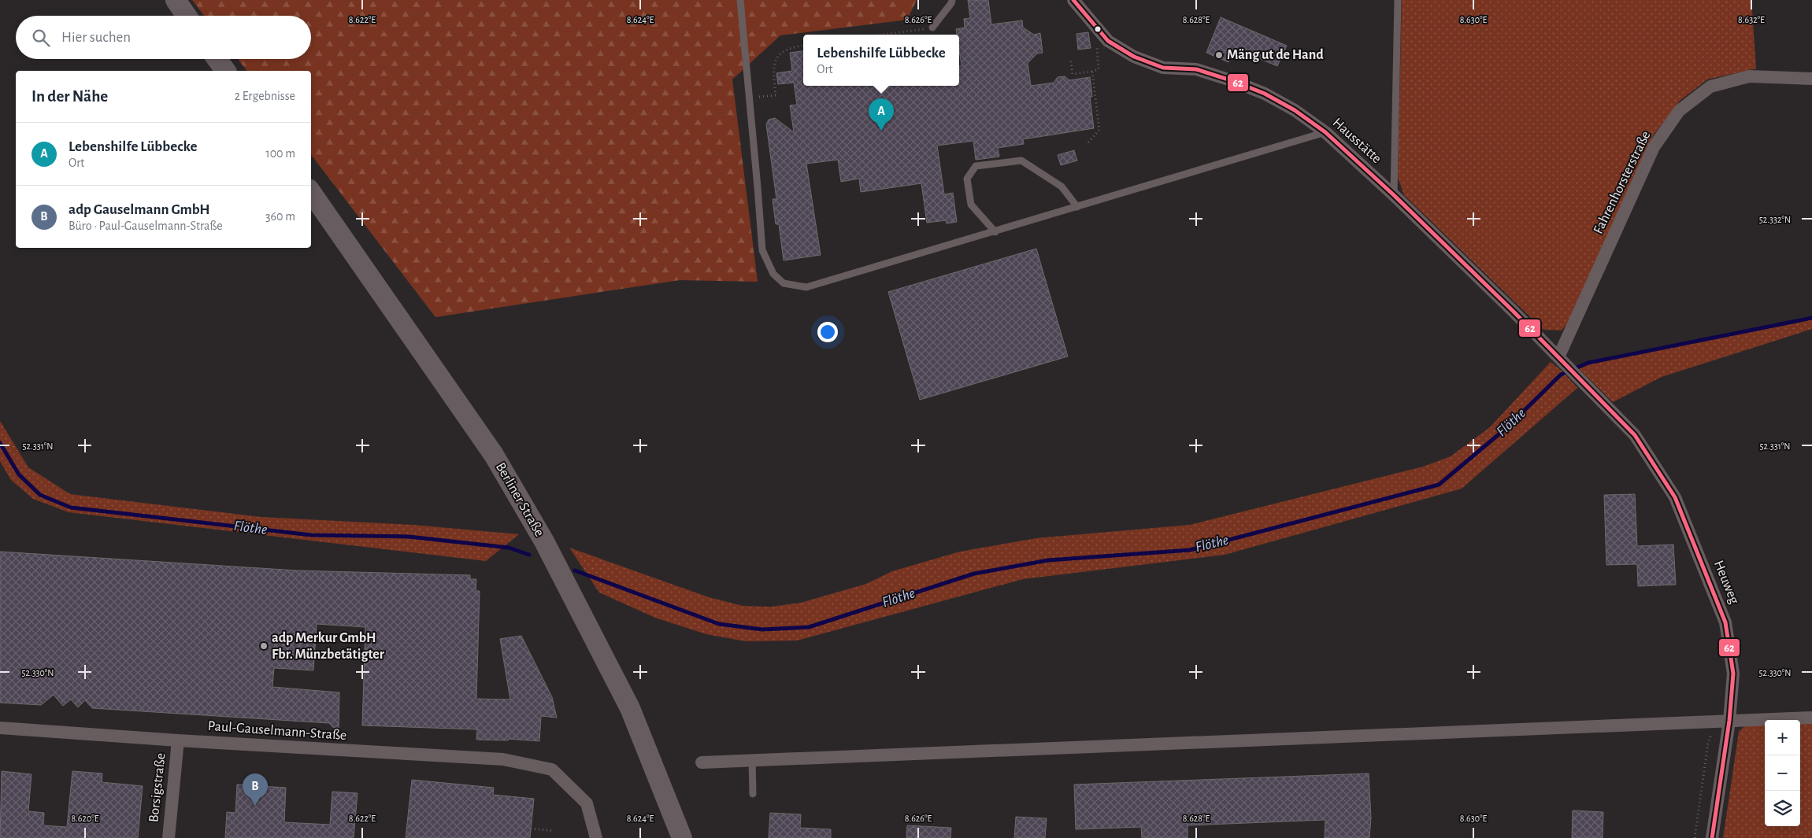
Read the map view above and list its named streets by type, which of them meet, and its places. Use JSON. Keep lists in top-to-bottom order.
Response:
{
  "streets": {
    "main road": ["Berliner Straße"],
    "street": [
      "Hausstätte",
      "Fahrenhorsterstraße",
      "Heuweg",
      "Paul-Gauselmann-Straße",
      "Borsigstraße"
    ]
  },
  "crossings": [
    ["Hausstätte", "Fahrenhorsterstraße"],
    ["Hausstätte", "Heuweg"],
    ["Paul-Gauselmann-Straße", "Borsigstraße"]
  ],
  "water": ["Flöthe"],
  "places": ["Mäng ut de Hand", "adp Merkur GmbH Fbr. Münzbetätigter"],
  "lines": ["transit line 62"],
  "page": {
    "search": "Hier suchen",
    "popup": ["Lebenshilfe Lübbecke", "Ort"],
    "heading": ["In der Nähe", "2 Ergebnisse"],
    "pins": ["A", "B"],
    "list": [
      {
        "mark": "A",
        "name": "Lebenshilfe Lübbecke",
        "note": "Ort",
        "value": "100 m"
      },
      {
        "mark": "B",
        "name": "adp Gauselmann GmbH",
        "note": "Büro · Paul-Gauselmann-Straße",
        "value": "360 m"
      }
    ],
    "map_buttons": ["+", "−"]
  },
  "coordinates": [
    "8.622°E",
    "8.624°E",
    "8.626°E",
    "8.628°E",
    "8.630°E",
    "8.632°E",
    "52.332°N",
    "52.331°N",
    "52.330°N",
    "8.620°E"
  ]
}
